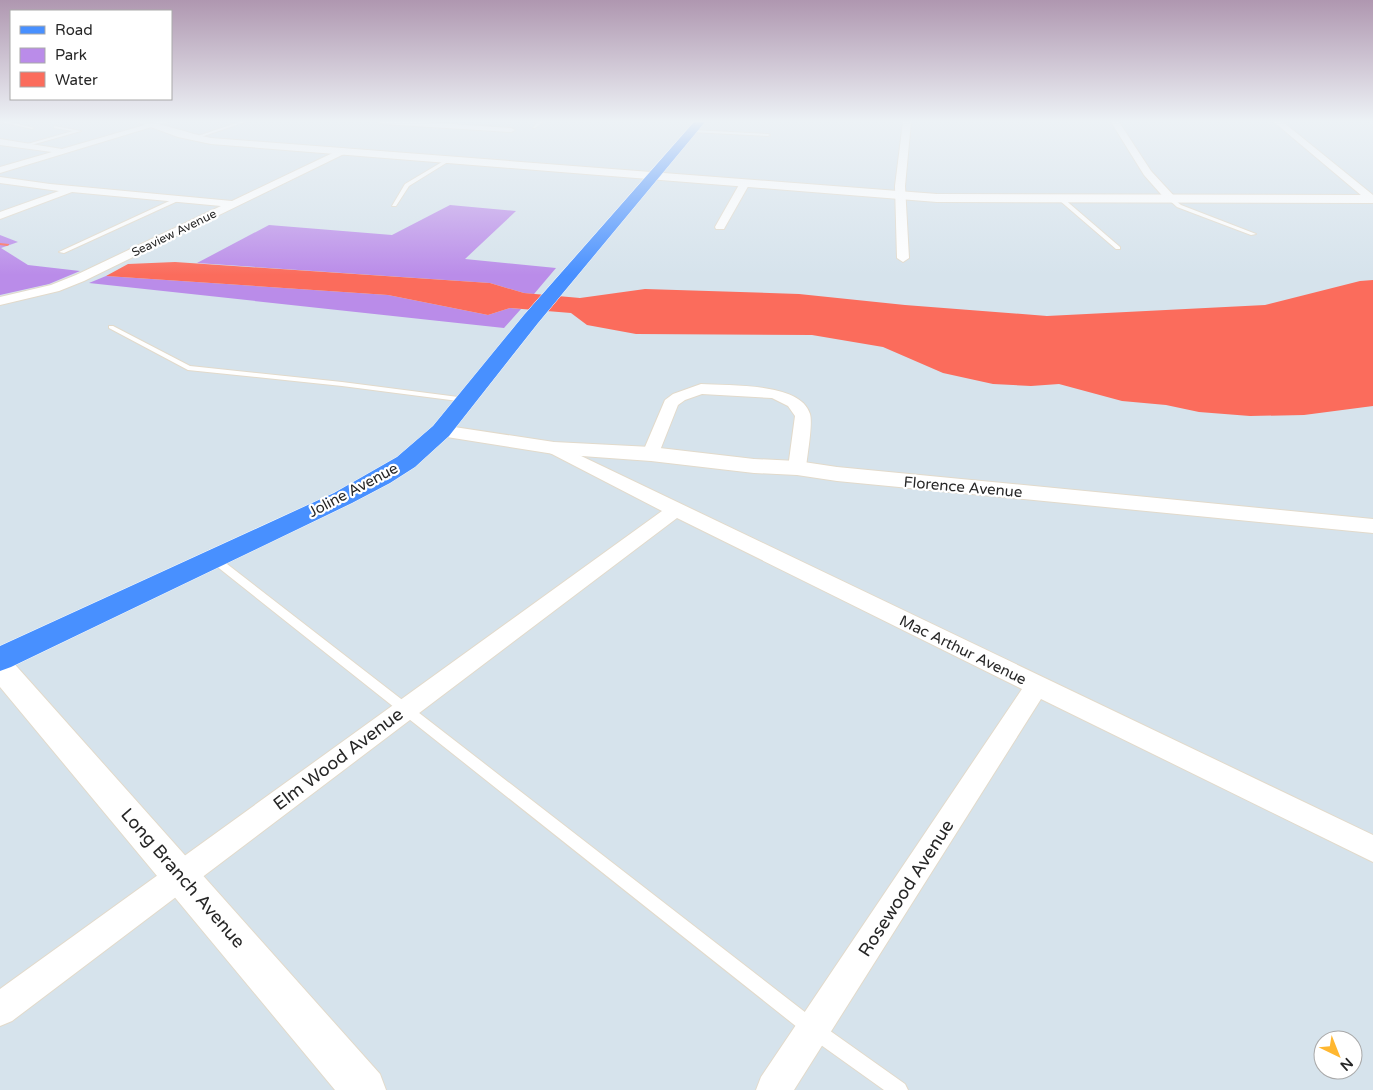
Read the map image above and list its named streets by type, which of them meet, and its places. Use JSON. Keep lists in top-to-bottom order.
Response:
{
  "streets": {
    "main road": ["Joline Avenue"],
    "street": [
      "Seaview Avenue",
      "Florence Avenue",
      "Mac Arthur Avenue",
      "Elm Wood Avenue",
      "Long Branch Avenue",
      "Rosewood Avenue"
    ]
  },
  "crossings": [
    ["Florence Avenue", "Joline Avenue"],
    ["Florence Avenue", "Mac Arthur Avenue"],
    ["Mac Arthur Avenue", "Elm Wood Avenue"],
    ["Mac Arthur Avenue", "Rosewood Avenue"],
    ["Elm Wood Avenue", "Long Branch Avenue"]
  ],
  "legend": ["Road", "Park", "Water"],
  "north": "bottom right"
}
